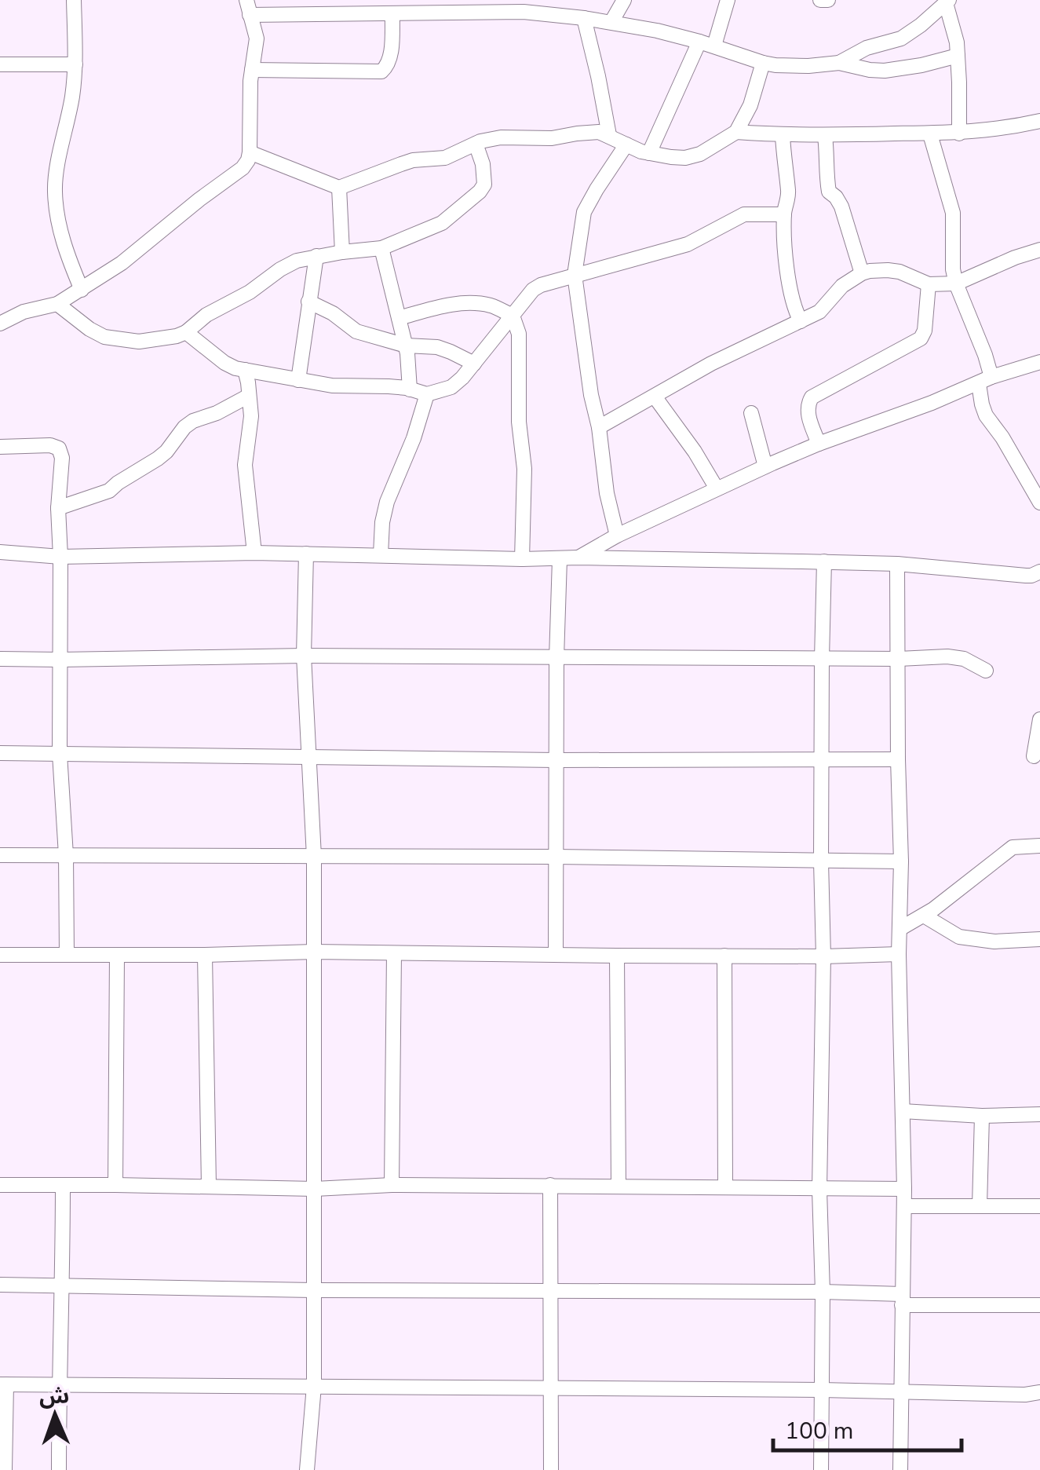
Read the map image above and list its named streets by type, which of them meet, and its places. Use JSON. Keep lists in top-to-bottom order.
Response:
{
  "scale_bar": "100 m",
  "north": "top"
}
